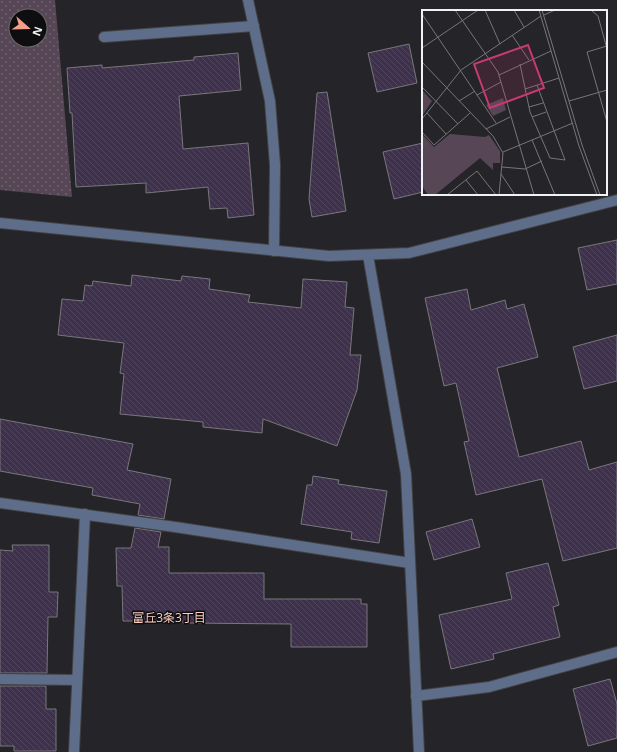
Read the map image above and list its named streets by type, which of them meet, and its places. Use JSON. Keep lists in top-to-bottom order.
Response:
{
  "districts": ["富丘3条3丁目"],
  "north": "right"
}
